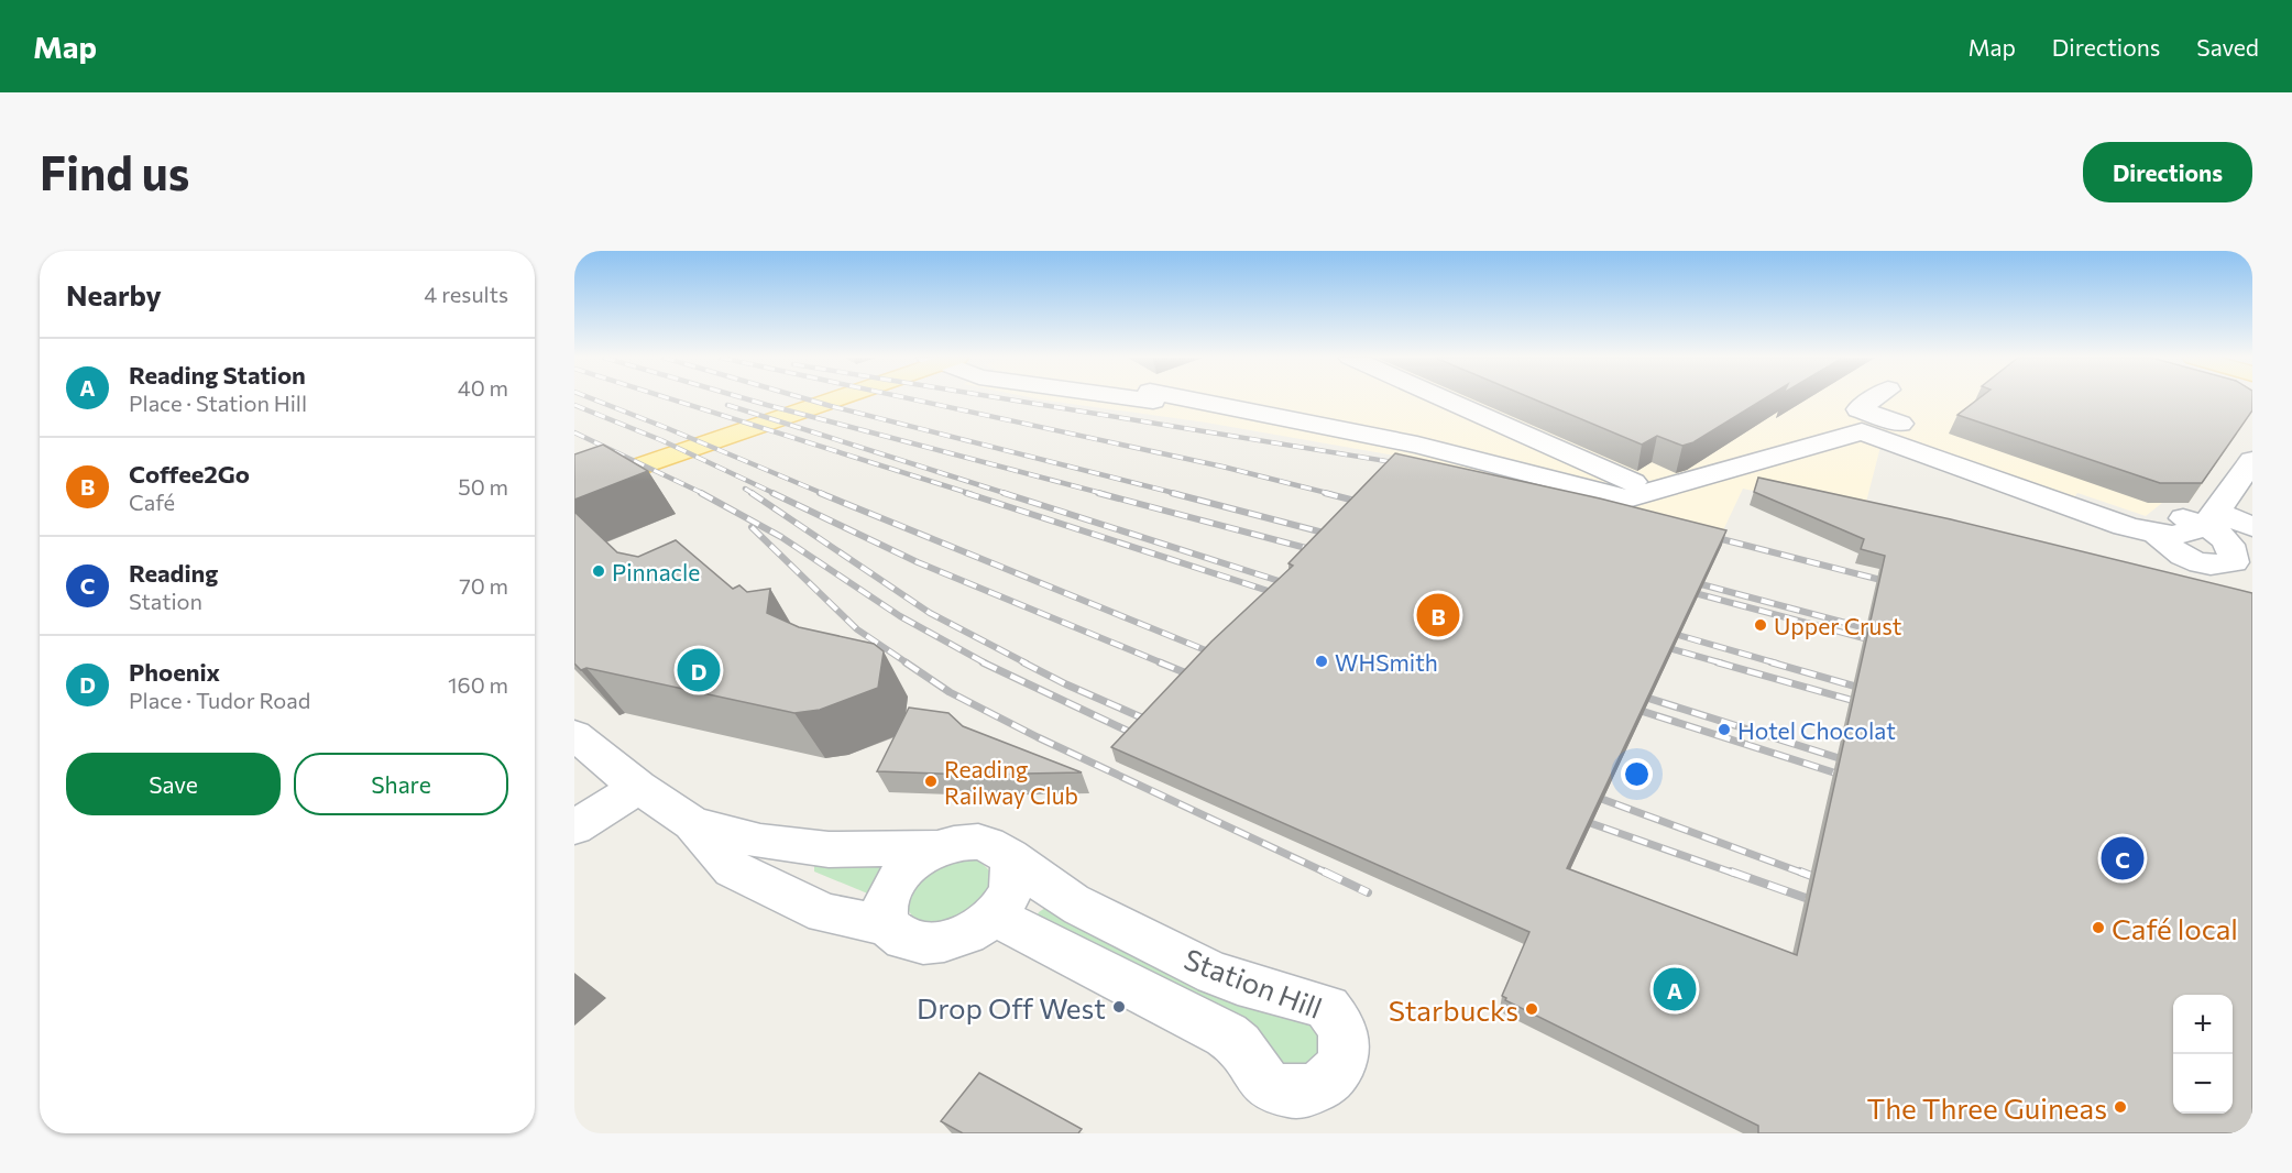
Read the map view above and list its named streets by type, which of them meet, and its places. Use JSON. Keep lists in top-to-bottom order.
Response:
{
  "streets": {
    "street": ["Station Hill"]
  },
  "places": [
    "Pinnacle",
    "Upper Crust",
    "WHSmith",
    "Hotel Chocolat",
    "Reading Railway Club",
    "Café local",
    "Drop Off West",
    "Starbucks",
    "The Three Guineas"
  ],
  "page": {
    "header": "Map",
    "nav": ["Map", "Directions", "Saved"],
    "buttons": [
      "Directions",
      ["Save", "Share"]
    ],
    "title": "Find us",
    "heading": ["Nearby", "4 results"],
    "list": [
      {
        "mark": "A",
        "name": "Reading Station",
        "note": "Place · Station Hill",
        "value": "40 m"
      },
      {
        "mark": "B",
        "name": "Coffee2Go",
        "note": "Café",
        "value": "50 m"
      },
      {
        "mark": "C",
        "name": "Reading",
        "note": "Station",
        "value": "70 m"
      },
      {
        "mark": "D",
        "name": "Phoenix",
        "note": "Place · Tudor Road",
        "value": "160 m"
      }
    ],
    "pins": [
      "B",
      "D",
      "C",
      "A"
    ],
    "map_buttons": ["+", "−"]
  }
}
